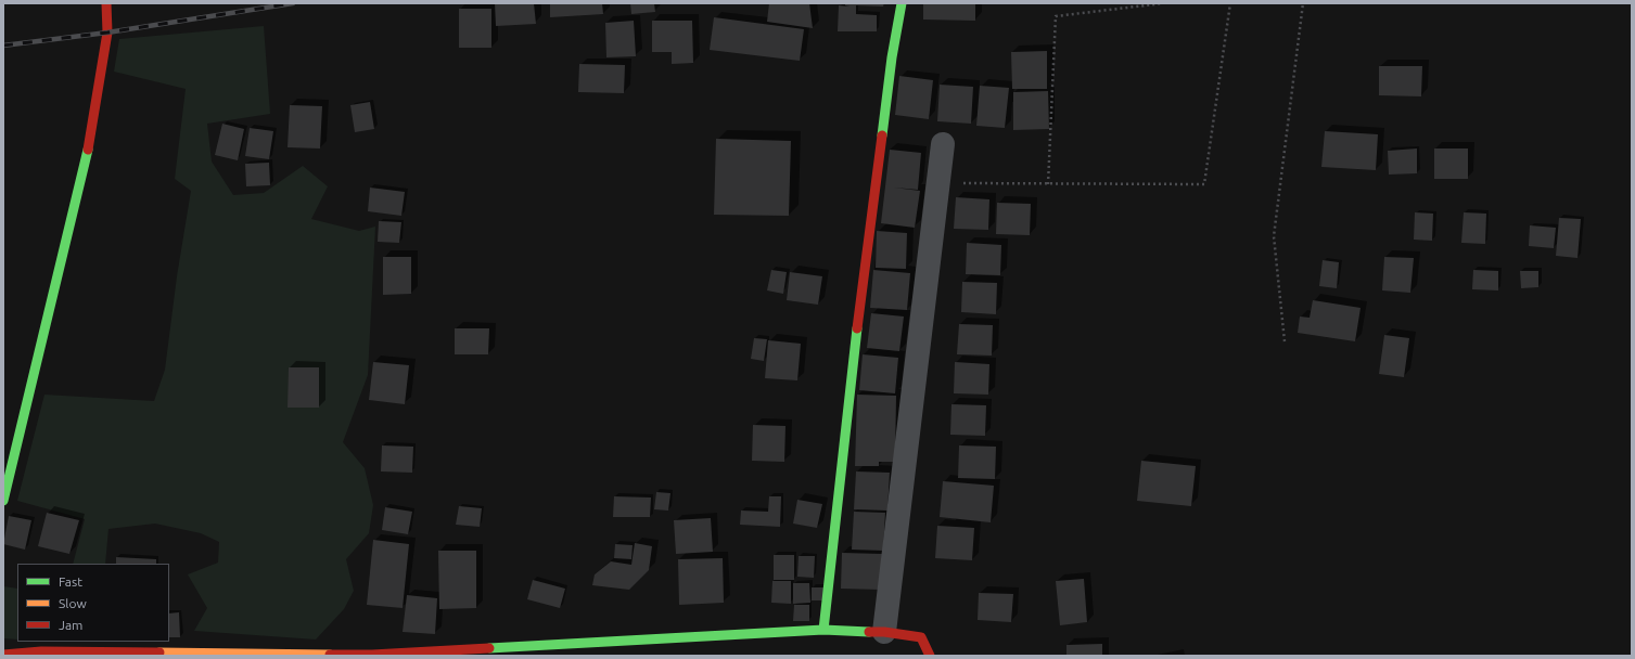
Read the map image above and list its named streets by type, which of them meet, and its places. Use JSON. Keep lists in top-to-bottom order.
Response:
{
  "legend": ["Fast", "Slow", "Jam"]
}
